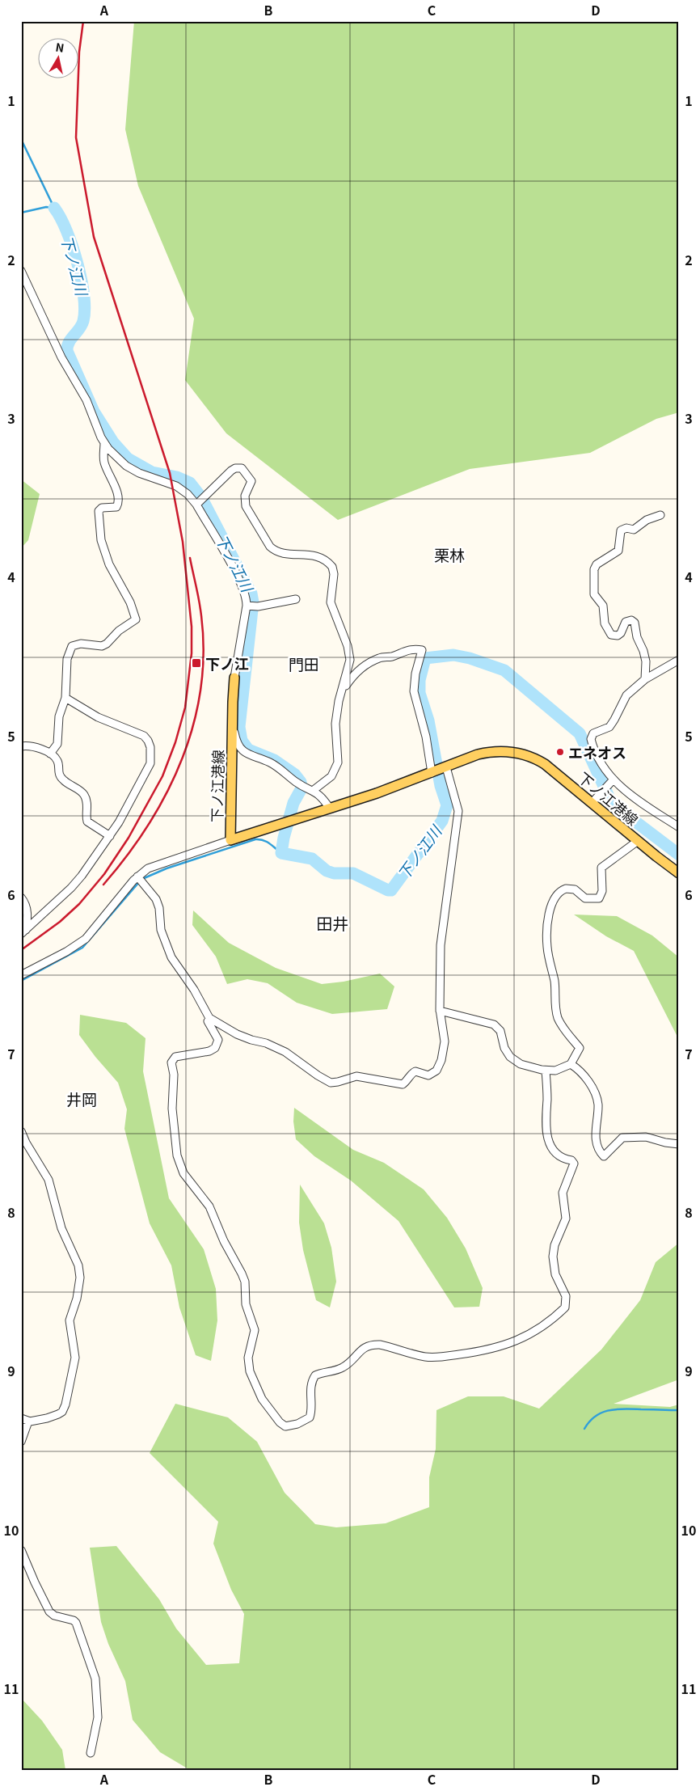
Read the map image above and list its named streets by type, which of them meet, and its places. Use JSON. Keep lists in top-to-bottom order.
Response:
{
  "streets": {
    "main road": ["下ノ江港線"]
  },
  "districts": [
    "栗林",
    "門田",
    "田井",
    "井岡"
  ],
  "water": ["下ノ江川"],
  "places": {
    "transit": ["下ノ江"],
    "other": ["エネオス"]
  },
  "north": "top",
  "grid": {
    "columns": [
      "A",
      "B",
      "C",
      "D"
    ],
    "rows": [
      "1",
      "2",
      "3",
      "4",
      "5",
      "6",
      "7",
      "8",
      "9",
      "10",
      "11"
    ]
  }
}
